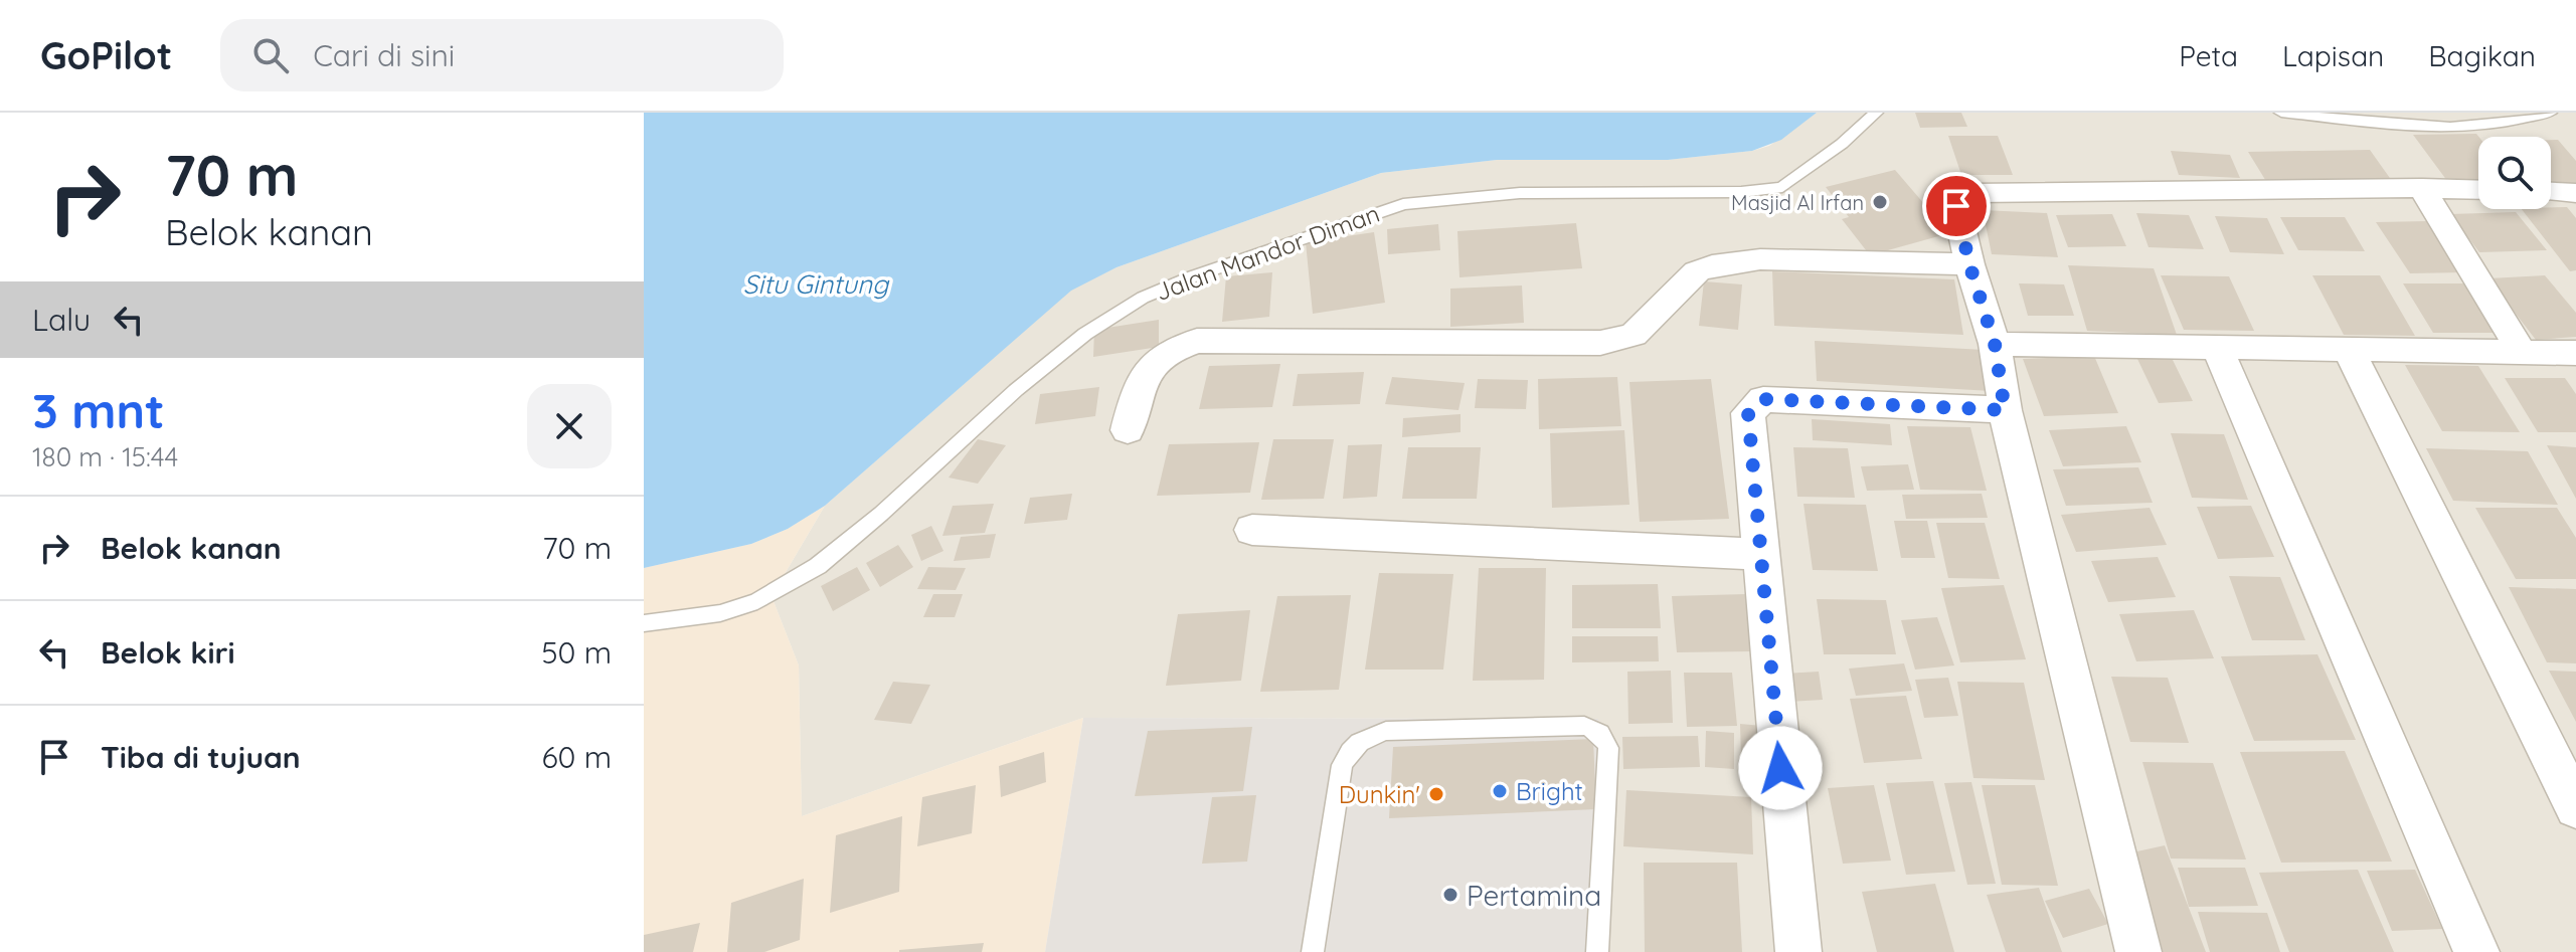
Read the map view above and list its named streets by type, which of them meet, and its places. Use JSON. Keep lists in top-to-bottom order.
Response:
{
  "streets": {
    "lane": ["Jalan Mandor Diman"]
  },
  "water": ["Situ Gintung"],
  "places": [
    "Masjid Al Irfan",
    "Bright",
    "Dunkin'",
    "Pertamina"
  ],
  "page": {
    "header": "GoPilot",
    "search": "Cari di sini",
    "nav": ["Peta", "Lapisan", "Bagikan"],
    "turn": ["70 m", "Belok kanan"],
    "then": "Lalu",
    "heading": ["3 mnt", "180 m · 15:44"],
    "list": [
      {
        "name": "Belok kanan",
        "value": "70 m"
      },
      {
        "name": "Belok kiri",
        "value": "50 m"
      },
      {
        "name": "Tiba di tujuan",
        "value": "60 m"
      }
    ]
  }
}
